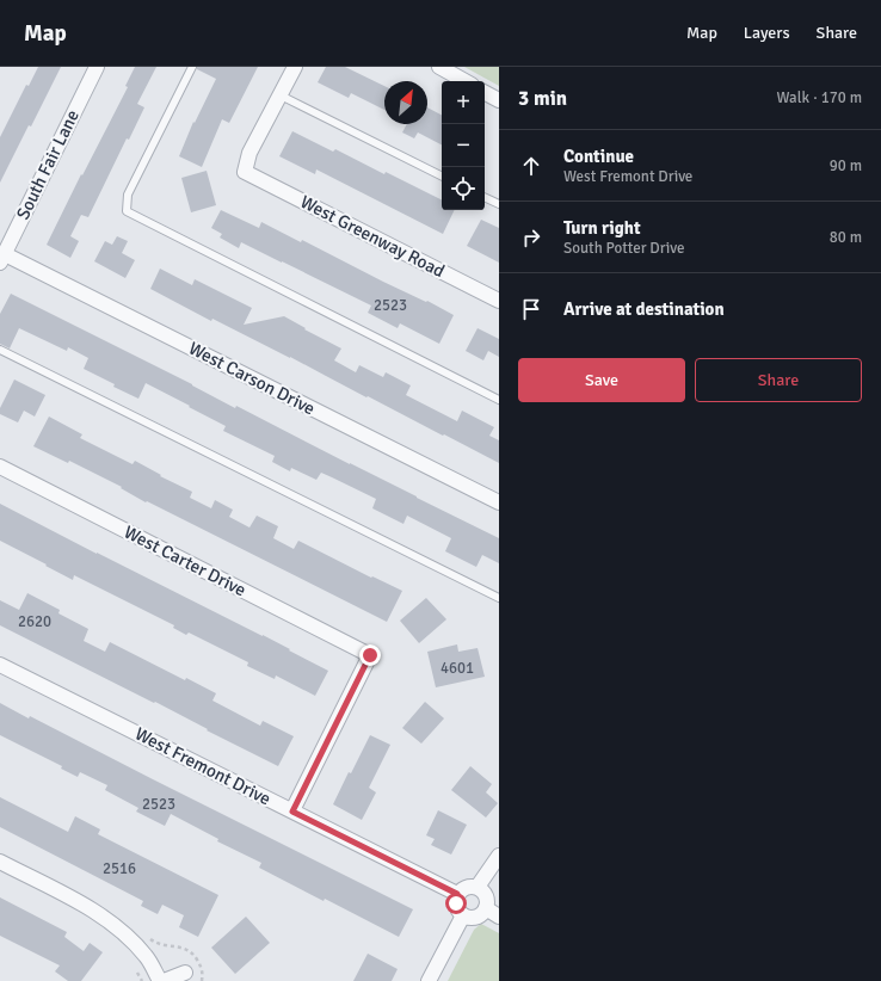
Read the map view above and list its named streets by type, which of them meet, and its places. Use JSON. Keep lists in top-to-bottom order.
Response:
{
  "streets": {
    "street": [
      "South Fair Lane",
      "West Greenway Road",
      "West Carson Drive",
      "West Carter Drive",
      "West Fremont Drive"
    ]
  },
  "crossings": [
    ["South Fair Lane", "West Carson Drive"],
    ["West Carter Drive", "West Fremont Drive"]
  ],
  "house_numbers": [
    "2523",
    "2620",
    "4601",
    "2523",
    "2516"
  ],
  "north": "top right",
  "page": {
    "header": "Map",
    "nav": ["Map", "Layers", "Share"],
    "heading": ["3 min", "Walk · 170 m"],
    "map_buttons": ["+", "−"],
    "list": [
      ["Continue", "West Fremont Drive", "90 m"],
      ["Turn right", "South Potter Drive", "80 m"],
      "Arrive at destination"
    ],
    "buttons": ["Save", "Share"]
  }
}
